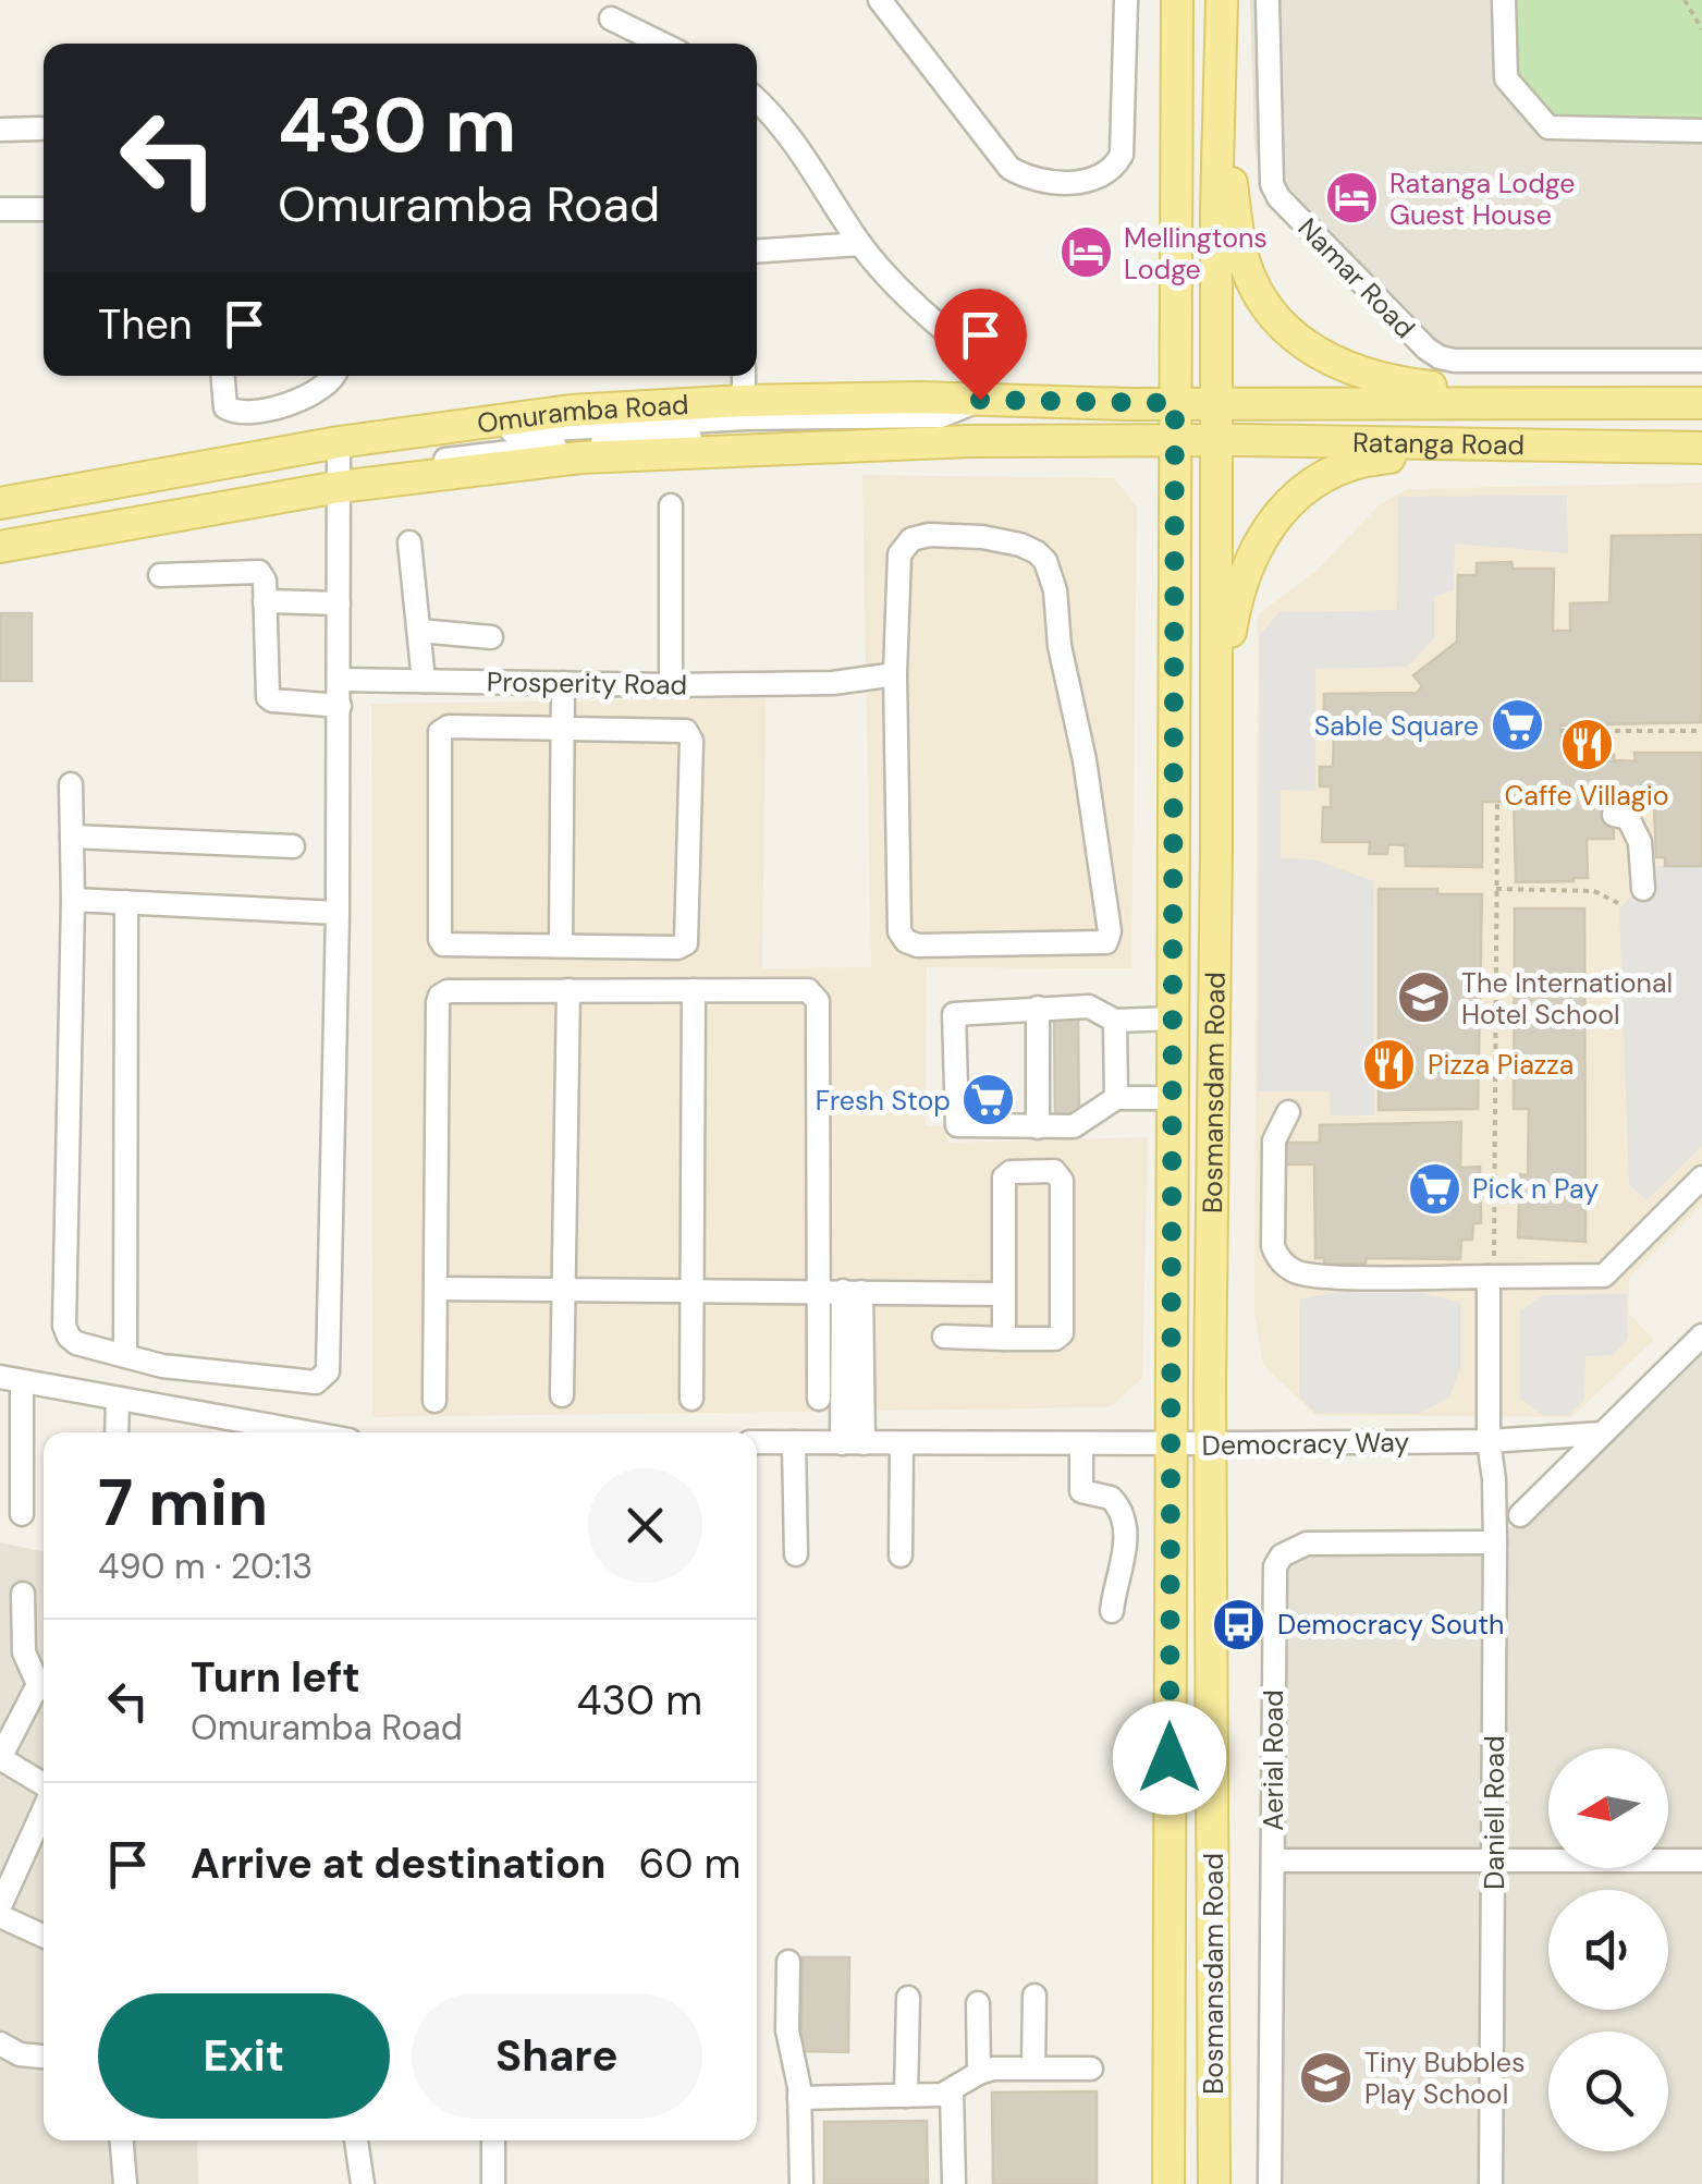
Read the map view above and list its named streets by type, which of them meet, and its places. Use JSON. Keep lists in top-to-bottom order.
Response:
{
  "streets": {
    "main road": ["Omuramba Road", "Ratanga Road", "Bosmansdam Road"],
    "street": [
      "Namar Road",
      "Prosperity Road",
      "Democracy Way",
      "Aerial Road",
      "Daniell Road"
    ]
  },
  "crossings": [
    ["Omuramba Road", "Ratanga Road"],
    ["Omuramba Road", "Bosmansdam Road"],
    ["Ratanga Road", "Bosmansdam Road"],
    ["Bosmansdam Road", "Democracy Way"],
    ["Democracy Way", "Daniell Road"],
    ["Aerial Road", "Daniell Road"]
  ],
  "places": {
    "hotel": ["Ratanga Lodge Guest House", "Mellingtons Lodge"],
    "supermarket": ["Sable Square", "Fresh Stop", "Pick n Pay"],
    "restaurant": ["Caffe Villagio", "Pizza Piazza"],
    "school or university": ["The International Hotel School", "Tiny Bubbles Play School"],
    "bus stop": ["Democracy South"]
  },
  "north": "left",
  "page": {
    "turn": ["430 m", "Omuramba Road"],
    "then": "Then",
    "heading": ["7 min", "490 m · 20:13"],
    "list": [
      {
        "name": "Turn left",
        "note": "Omuramba Road",
        "value": "430 m"
      },
      {
        "name": "Arrive at destination",
        "value": "60 m"
      }
    ],
    "buttons": ["Exit", "Share"]
  }
}
